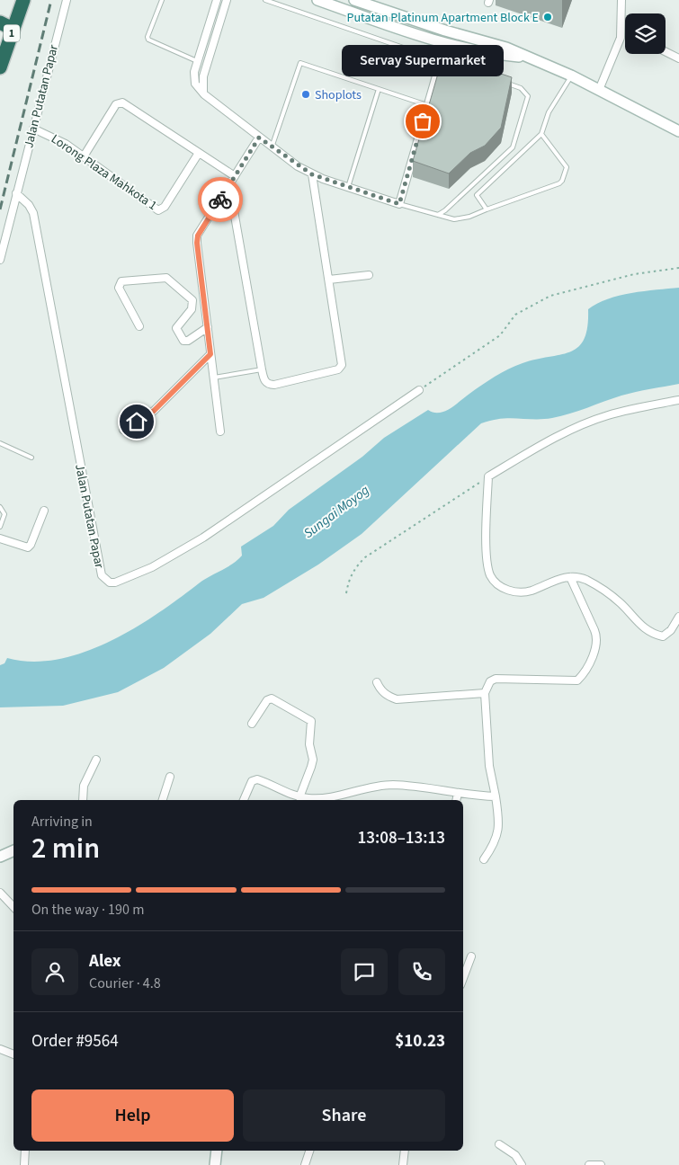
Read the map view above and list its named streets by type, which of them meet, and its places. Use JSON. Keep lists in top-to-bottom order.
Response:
{
  "streets": {
    "highway": ["1"],
    "street": ["Jalan Putatan Papar", "Lorong Plaza Mahkota 1"]
  },
  "crossings": [
    ["Jalan Putatan Papar", "Lorong Plaza Mahkota 1"]
  ],
  "water": ["Sungai Moyog"],
  "places": ["Putatan Platinum Apartment Block E", "Shoplots", "Servay Supermarket"],
  "page": {
    "bubble": "Servay Supermarket",
    "heading": ["2 min", "Arriving in", "13:08–13:13"],
    "panel": [
      "Alex",
      "Courier · 4.8",
      "Order #9564",
      "$10.23"
    ],
    "bar": "On the way · 190 m",
    "buttons": ["Help", "Share"]
  }
}
